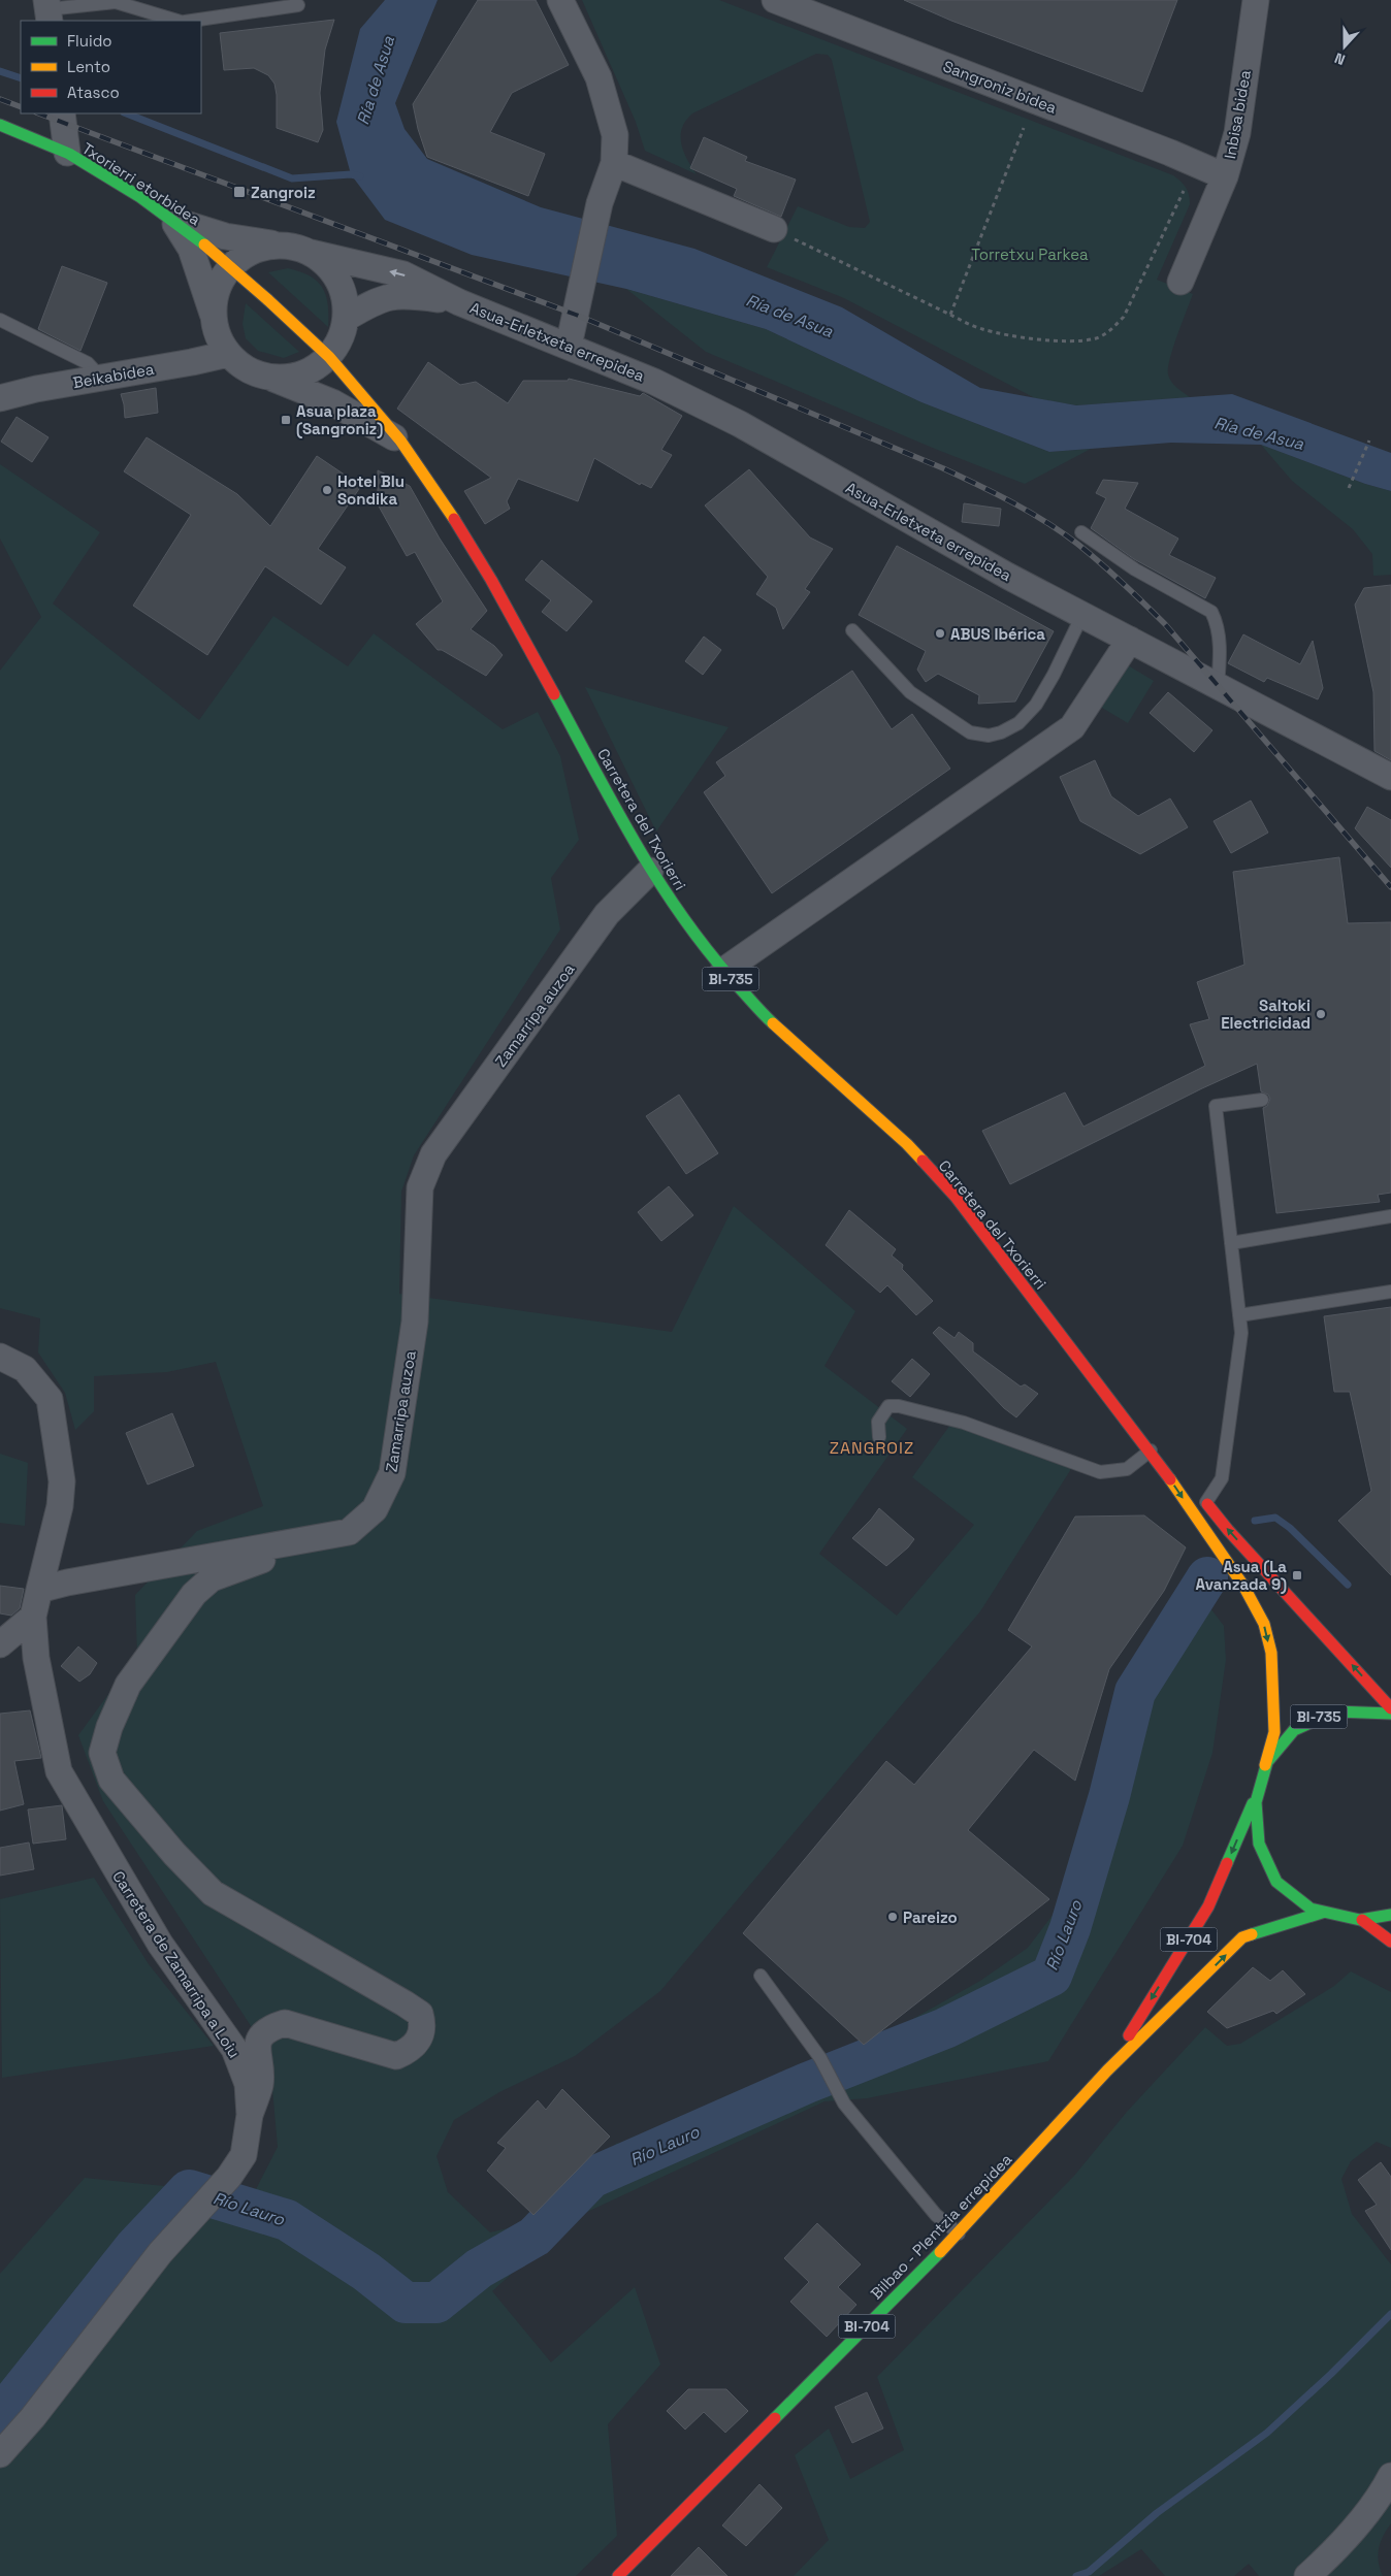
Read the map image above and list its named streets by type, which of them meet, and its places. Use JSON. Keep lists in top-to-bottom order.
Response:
{
  "streets": {
    "main road": [
      "Txorierri etorbidea",
      "Carretera del Txorierri",
      "BI-735",
      "BI-704",
      "Bilbao - Plentzia errepidea"
    ],
    "street": [
      "Sangroniz bidea",
      "Inbisa bidea",
      "Asua-Erletxeta errepidea",
      "Beikabidea",
      "Zamarripa auzoa",
      "Carretera de Zamarripa a Loiu"
    ]
  },
  "crossings": [
    ["Sangroniz bidea", "Inbisa bidea"],
    ["Txorierri etorbidea", "Carretera del Txorierri"],
    ["Carretera del Txorierri", "BI-735"],
    ["Carretera del Txorierri", "Zamarripa auzoa"],
    ["BI-735", "BI-704"],
    ["Zamarripa auzoa", "Carretera de Zamarripa a Loiu"],
    ["BI-704", "Bilbao - Plentzia errepidea"]
  ],
  "districts": ["ZANGROIZ"],
  "water": ["Ría de Asua", "Río Lauro"],
  "parks": ["Torretxu Parkea"],
  "places": {
    "transit": ["Zangroiz", "Asua plaza (Sangroniz)", "Asua (La Avanzada 9)"],
    "other": [
      "Hotel Blu Sondika",
      "ABUS Ibérica",
      "Saltoki Electricidad",
      "Pareizo"
    ]
  },
  "legend": ["Fluido", "Lento", "Atasco"],
  "north": "bottom"
}
